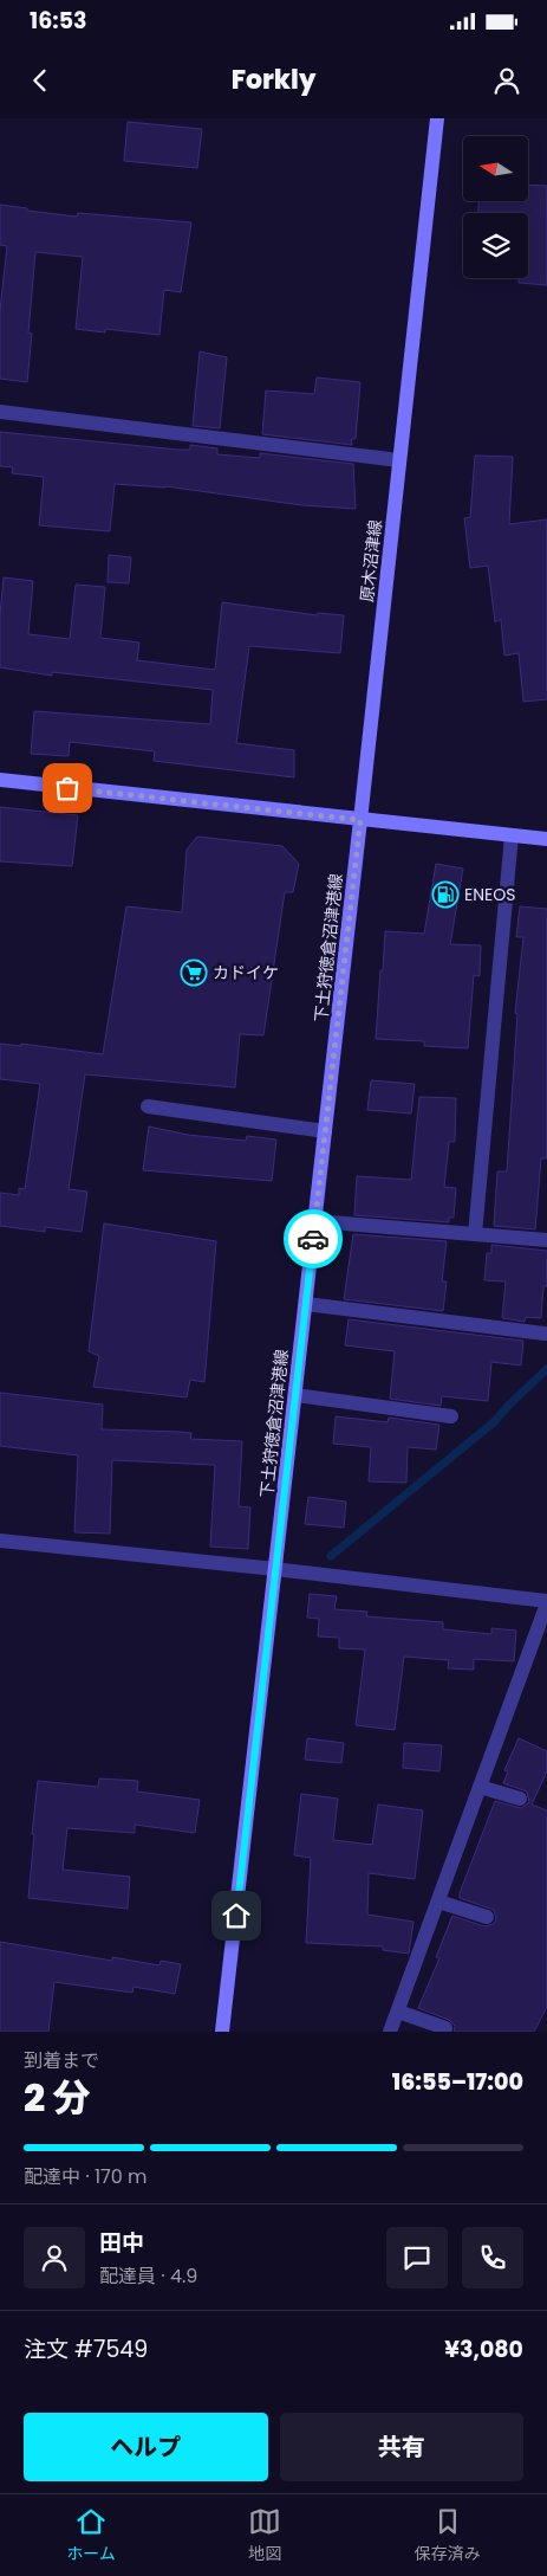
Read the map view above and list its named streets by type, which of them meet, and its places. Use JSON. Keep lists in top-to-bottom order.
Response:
{
  "streets": {
    "main road": ["原木沼津線", "下土狩徳倉沼津港線"]
  },
  "crossings": [
    ["原木沼津線", "下土狩徳倉沼津港線"]
  ],
  "places": {
    "fuel station": ["ENEOS"],
    "supermarket": ["カドイケ"]
  },
  "north": "left",
  "page": {
    "status": "16:53",
    "header": "Forkly",
    "heading": ["2 分", "到着まで", "16:55–17:00"],
    "panel": [
      "田中",
      "配達員 · 4.9",
      "注文 #7549",
      "¥3,080"
    ],
    "bar": "配達中 · 170 m",
    "buttons": ["ヘルプ", "共有"],
    "tabs": ["ホーム", "地図", "保存済み"]
  }
}
